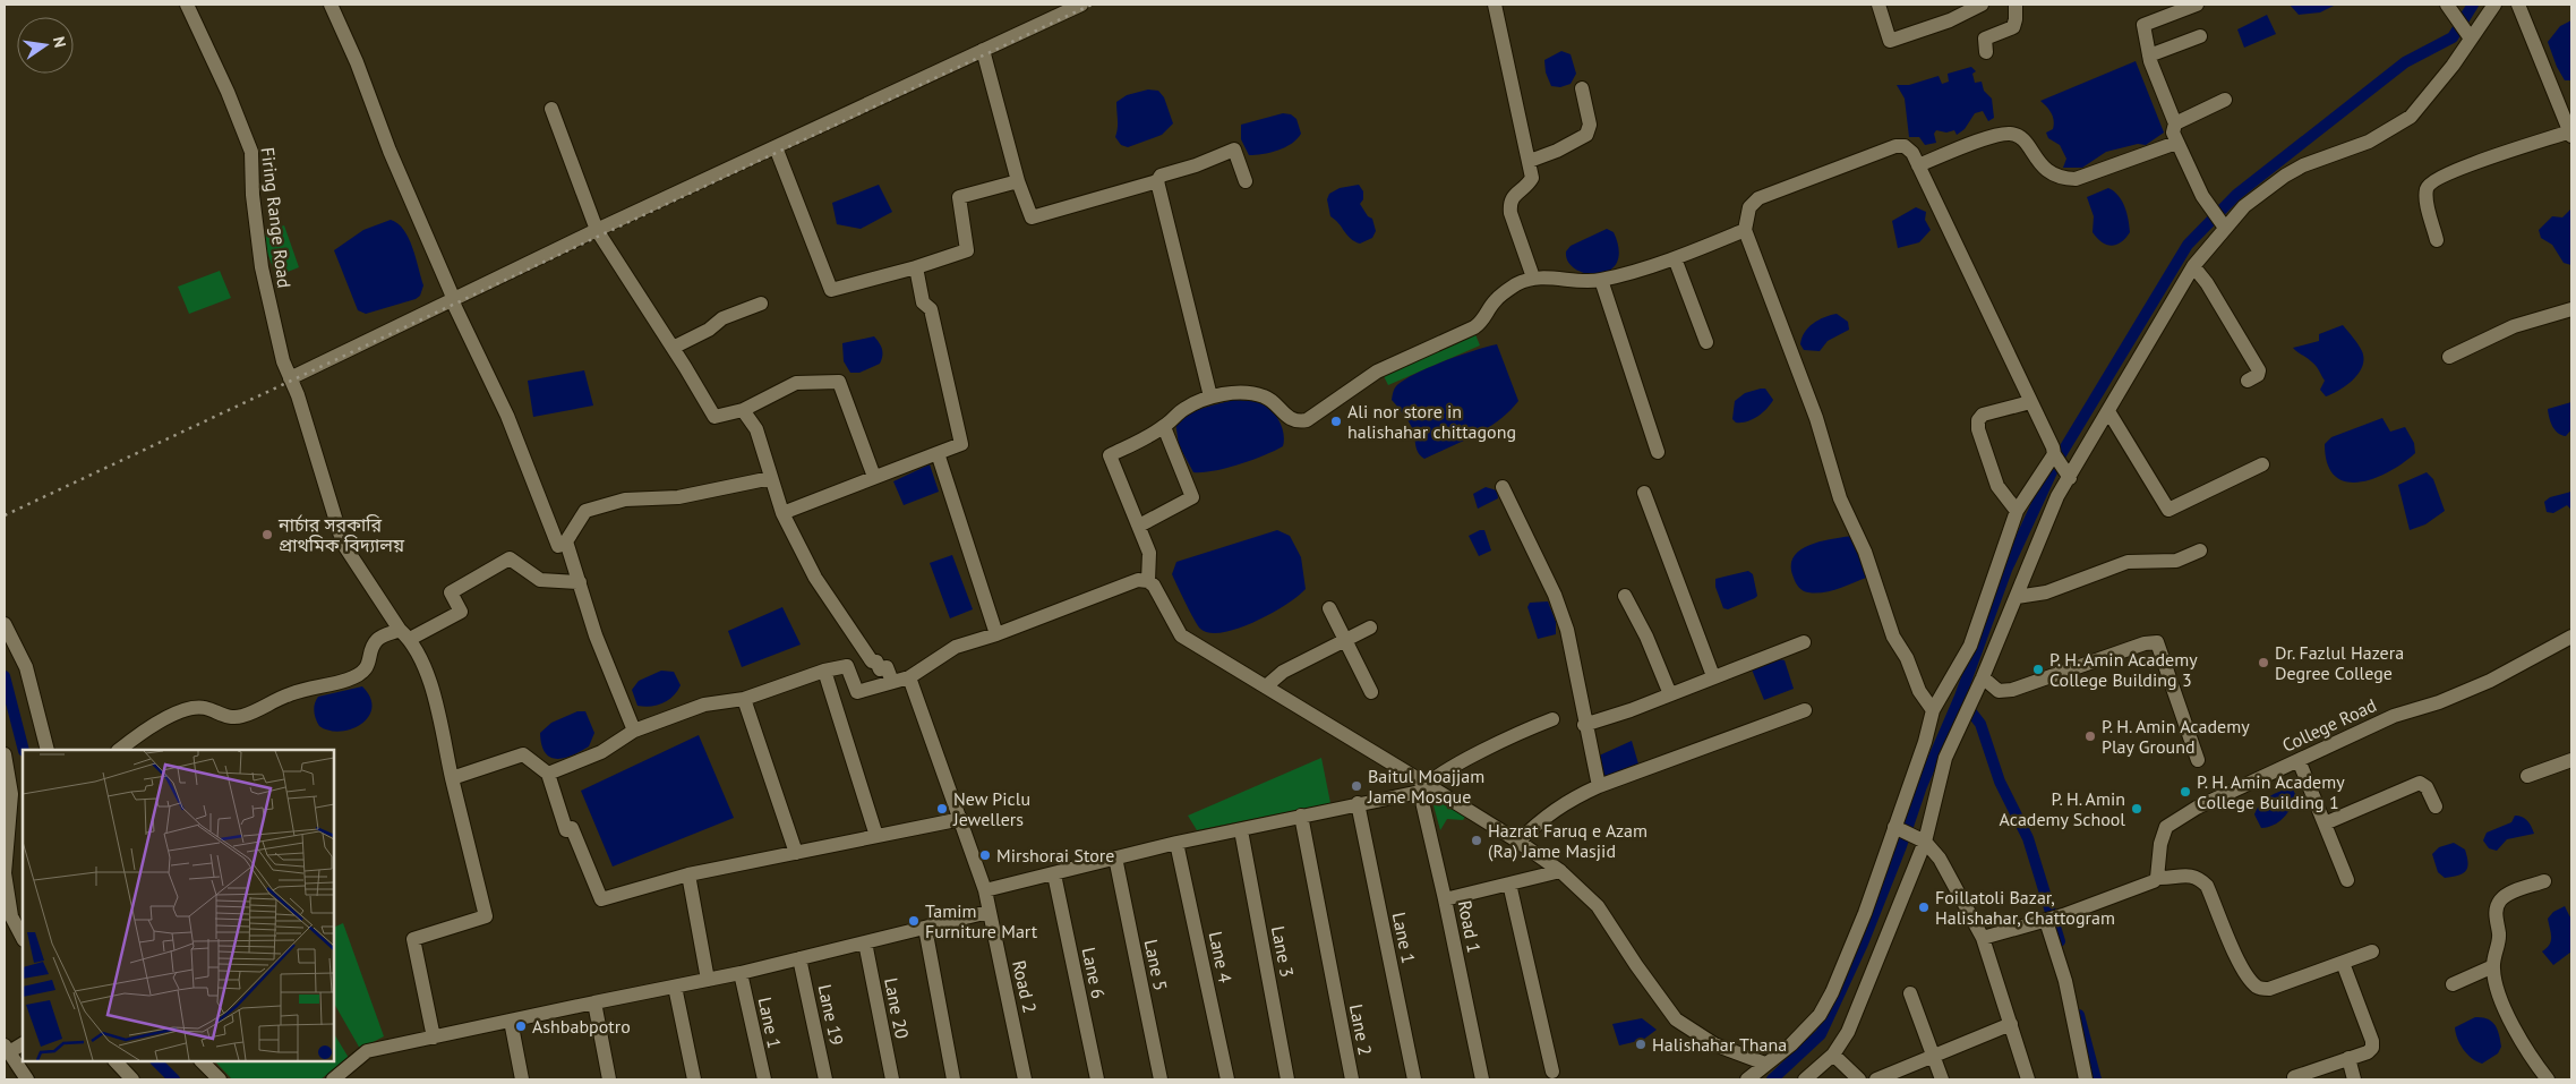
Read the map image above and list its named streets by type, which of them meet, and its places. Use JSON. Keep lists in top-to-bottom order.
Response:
{
  "streets": {
    "street": [
      "Firing Range Road",
      "College Road",
      "Road 1",
      "Lane 1",
      "Lane 3",
      "Lane 4",
      "Lane 5",
      "Lane 6",
      "Road 2",
      "Lane 20",
      "Lane 19",
      "Lane 2"
    ]
  },
  "places": [
    "Ali nor store in halishahar chittagong",
    "নার্চার সরকারি প্রাথমিক বিদ্যালয়",
    "Dr. Fazlul Hazera Degree College",
    "P. H. Amin Academy College Building 3",
    "P. H. Amin Academy Play Ground",
    "Baitul Moajjam Jame Mosque",
    "P. H. Amin Academy College Building 1",
    "New Piclu Jewellers",
    "P. H. Amin Academy School",
    "Hazrat Faruq e Azam (Ra) Jame Masjid",
    "Mirshorai Store",
    "Foillatoli Bazar, Halishahar, Chattogram",
    "Tamim Furniture Mart",
    "Ashbabpotro",
    "Halishahar Thana"
  ],
  "north": "right"
}
